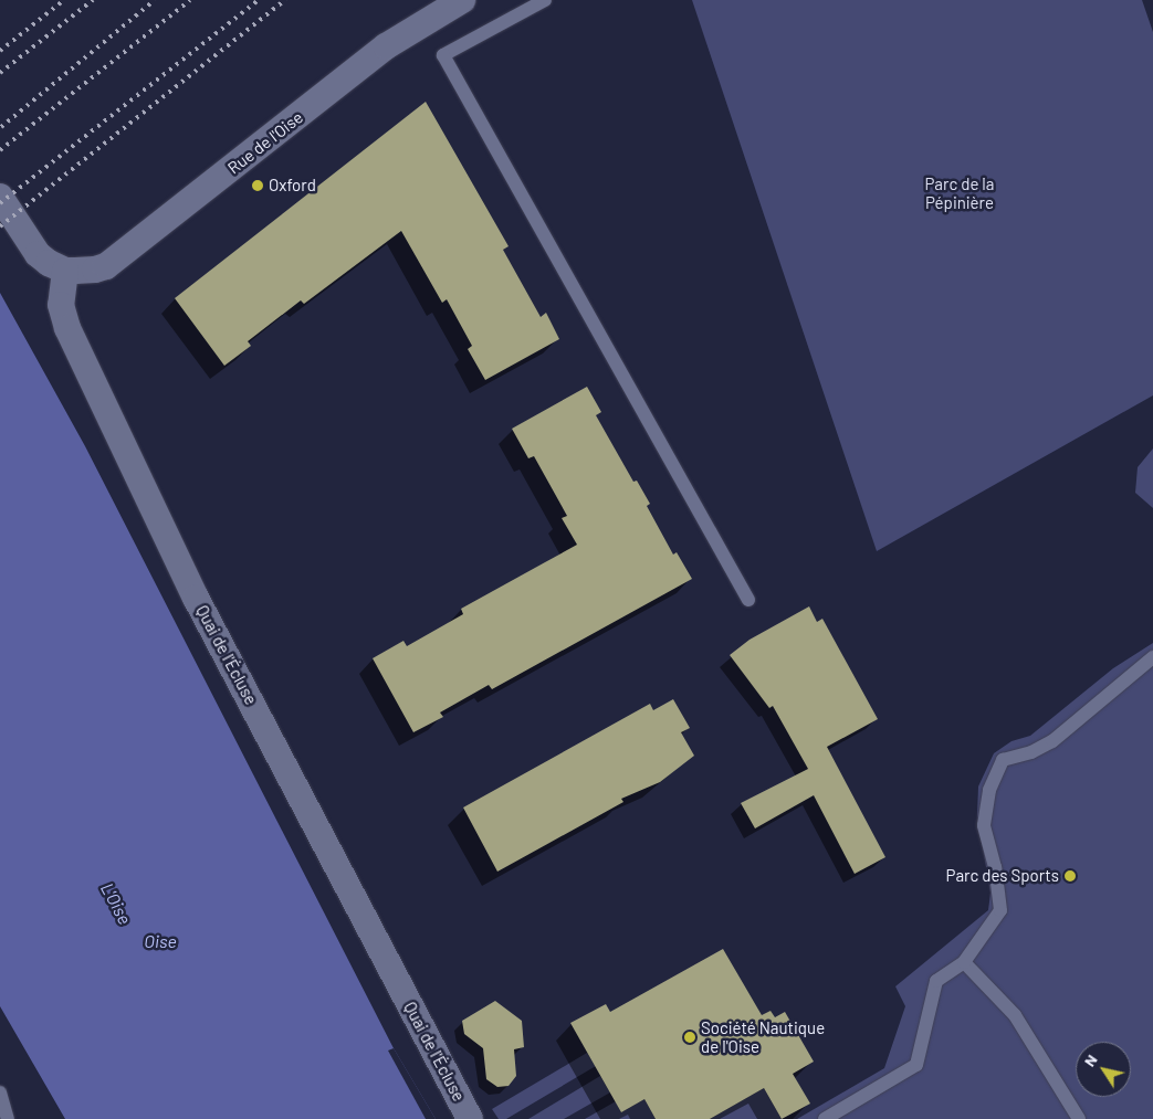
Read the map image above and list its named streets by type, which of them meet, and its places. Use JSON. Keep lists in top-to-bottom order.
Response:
{
  "streets": {
    "street": ["Rue de l'Oise", "Quai de l'Écluse"]
  },
  "crossings": [
    ["Rue de l'Oise", "Quai de l'Écluse"]
  ],
  "water": ["L'Oise", "Oise"],
  "parks": ["Parc de la Pépinière"],
  "places": ["Oxford", "Parc des Sports", "Société Nautique de l'Oise"],
  "north": "top left"
}
